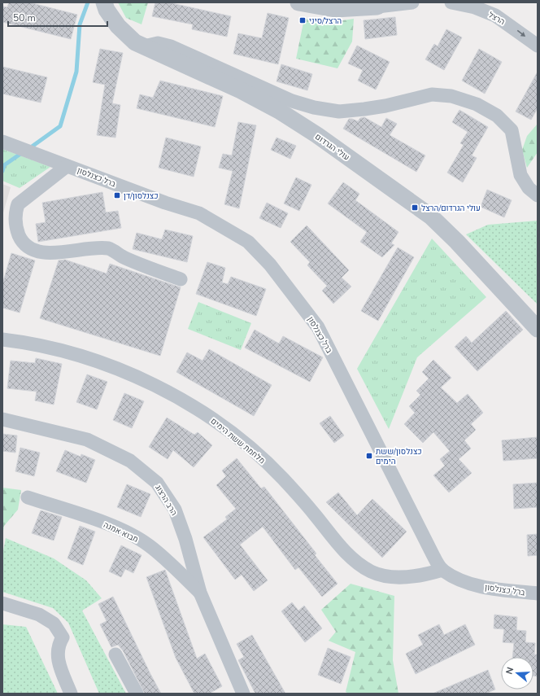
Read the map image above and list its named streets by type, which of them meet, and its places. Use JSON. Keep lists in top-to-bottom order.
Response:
{
  "streets": {
    "street": [
      "הרצל",
      "עולי הגרדום",
      "ברל כצנלסון",
      "מלחמת ששת הימים",
      "הרב הרצוג",
      "מבוא אמנה"
    ]
  },
  "crossings": [
    ["ברל כצנלסון", "מלחמת ששת הימים"],
    ["הרב הרצוג", "מבוא אמנה"]
  ],
  "one_way": ["הרצל"],
  "places": {
    "transit": [
      "הרצל/סיני",
      "כצנלסון/דן",
      "עולי הגרדום/הרצל",
      "כצנלסון/ששת הימים"
    ]
  },
  "scale_bar": "50 m",
  "north": "left"
}
